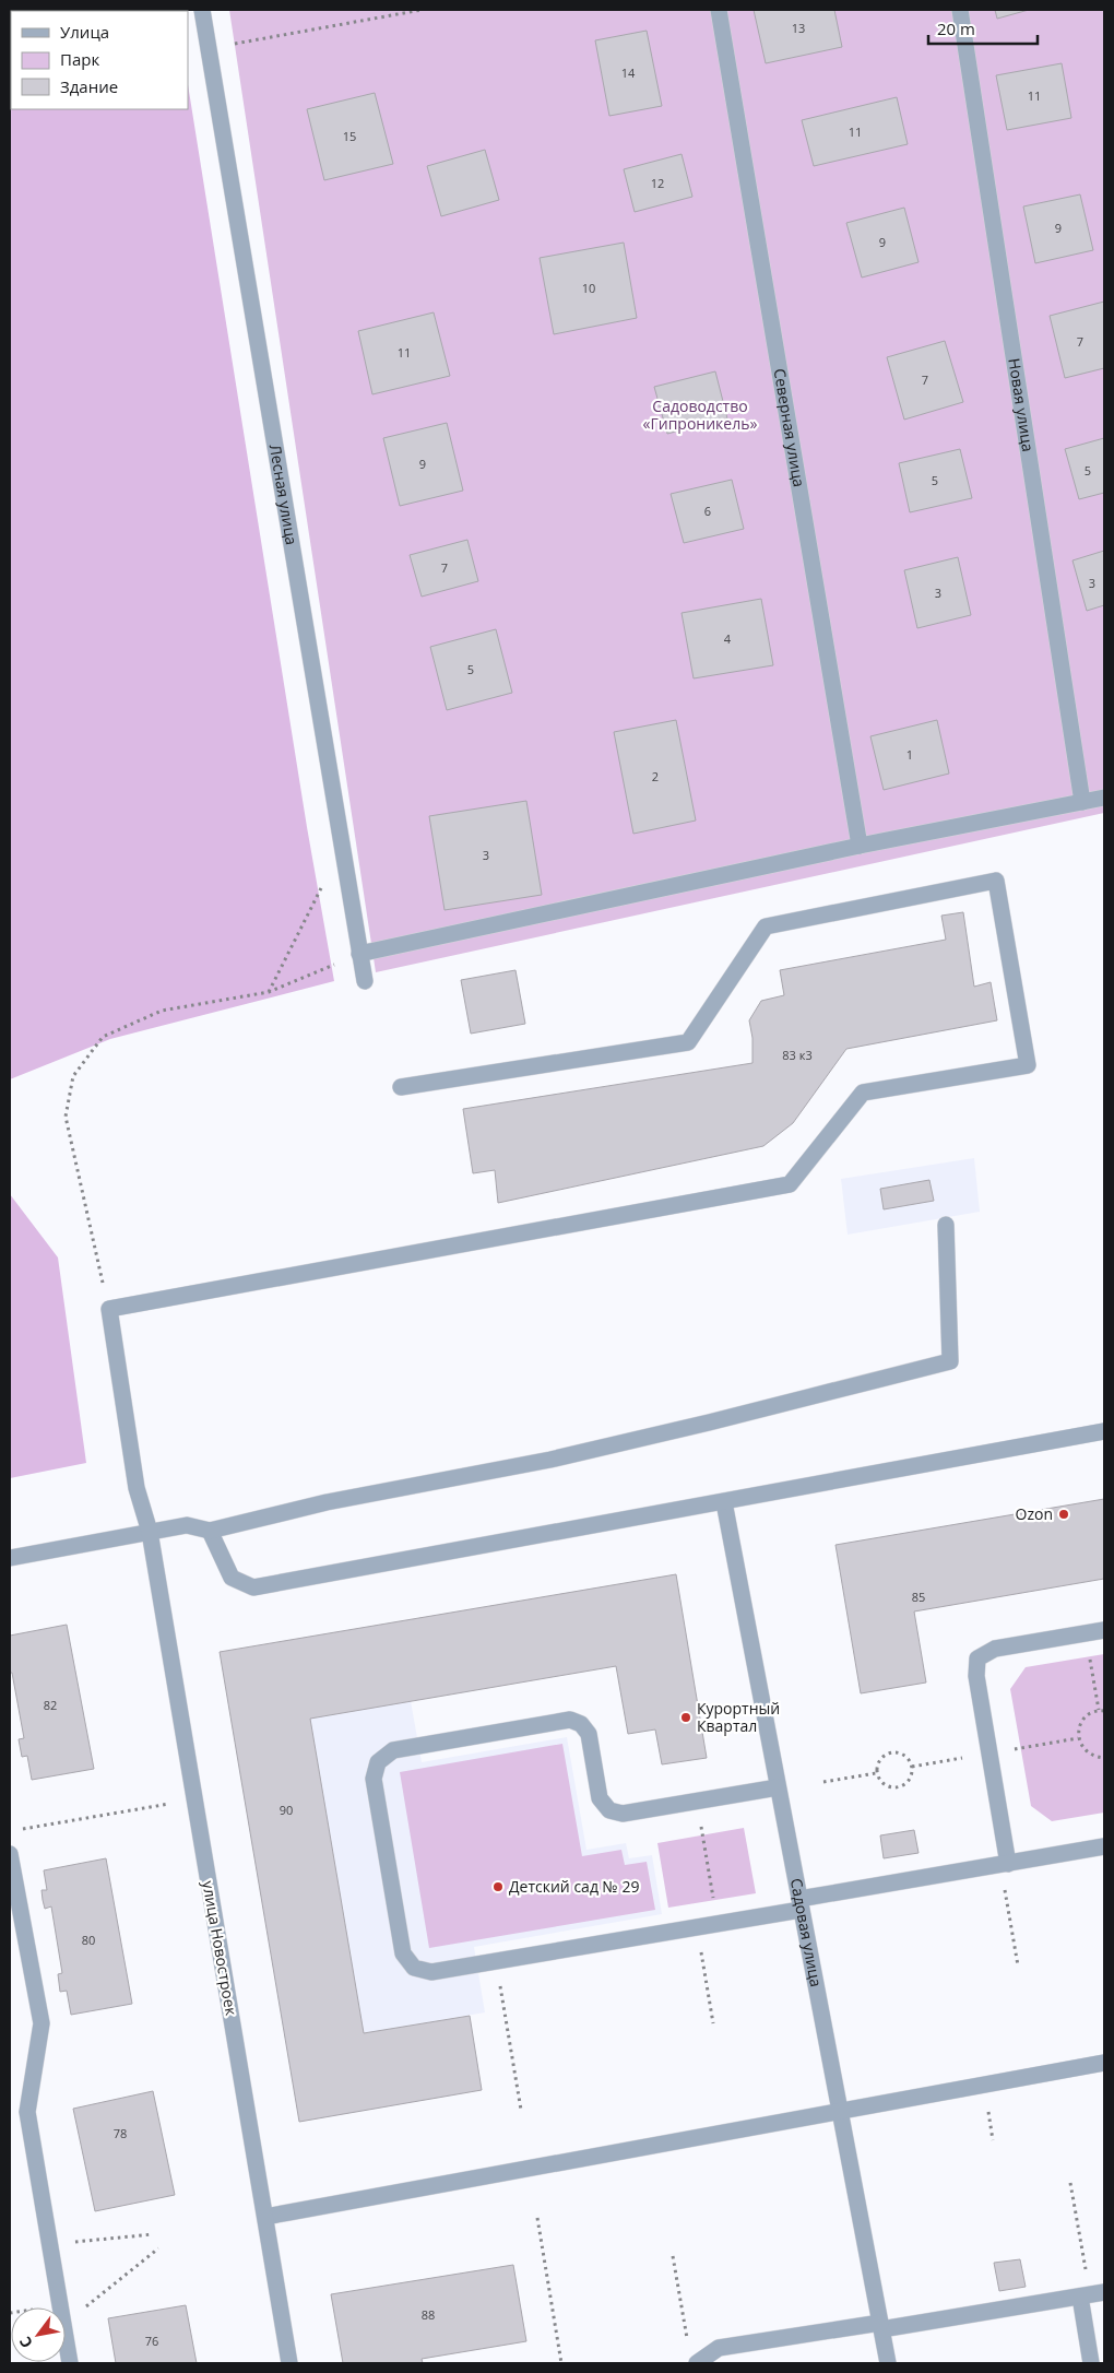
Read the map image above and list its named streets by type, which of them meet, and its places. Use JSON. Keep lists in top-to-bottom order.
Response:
{
  "streets": {
    "street": [
      "Новая улица",
      "Северная улица",
      "Лесная улица",
      "Садовая улица",
      "улица Новостроек"
    ]
  },
  "parks": ["Садоводство «Гипроникель»"],
  "places": ["Ozon", "Курортный Квартал", "Детский сад № 29"],
  "house_numbers": [
    "13",
    "14",
    "11",
    "11",
    "15",
    "12",
    "9",
    "9",
    "10",
    "7",
    "11",
    "7",
    "9",
    "5",
    "5",
    "6",
    "7",
    "3",
    "3",
    "4",
    "5",
    "1",
    "2",
    "3",
    "83 к3",
    "85",
    "82",
    "90",
    "80",
    "78",
    "88",
    "76"
  ],
  "legend": ["Улица", "Парк", "Здание"],
  "scale_bar": "20 m",
  "north": "bottom left"
}
